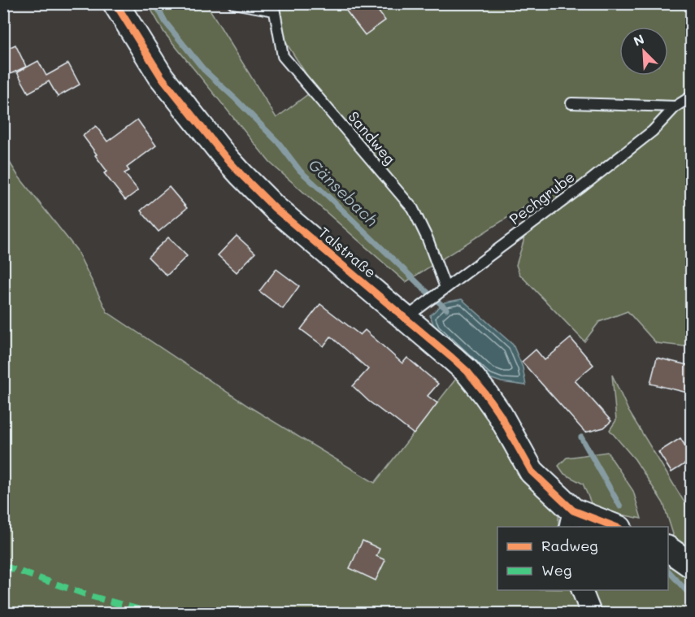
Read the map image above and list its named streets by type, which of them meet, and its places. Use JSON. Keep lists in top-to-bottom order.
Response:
{
  "streets": {
    "street": ["Talstraße"],
    "lane": ["Sandweg", "Pechgrube"]
  },
  "crossings": [
    ["Sandweg", "Pechgrube"],
    ["Pechgrube", "Talstraße"]
  ],
  "water": ["Gänsebach"],
  "legend": ["Radweg", "Weg"],
  "north": "top left"
}
